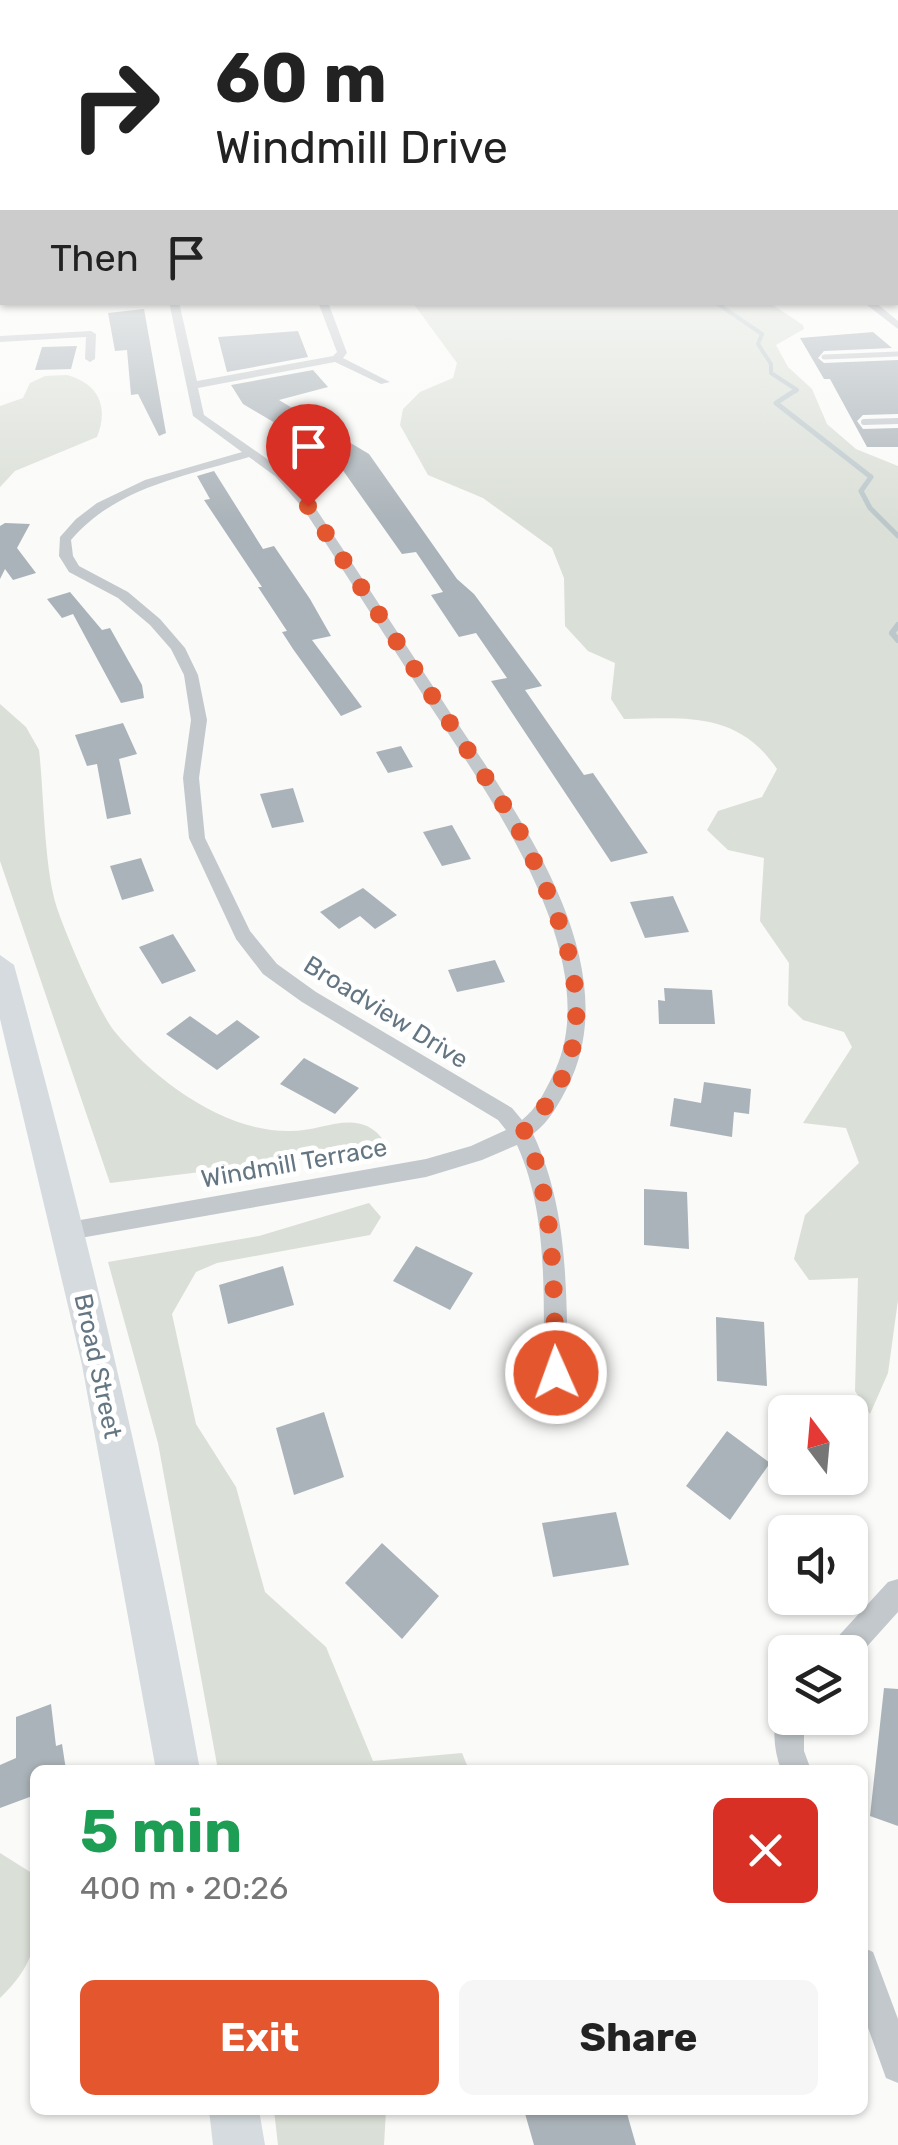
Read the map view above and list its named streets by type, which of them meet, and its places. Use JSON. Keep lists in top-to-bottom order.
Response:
{
  "streets": {
    "street": ["Broadview Drive", "Windmill Terrace", "Broad Street"]
  },
  "crossings": [
    ["Broadview Drive", "Windmill Terrace"],
    ["Windmill Terrace", "Broad Street"]
  ],
  "north": "top",
  "page": {
    "turn": ["60 m", "Windmill Drive"],
    "then": "Then",
    "heading": ["5 min", "400 m · 20:26"],
    "buttons": ["Exit", "Share"]
  }
}
